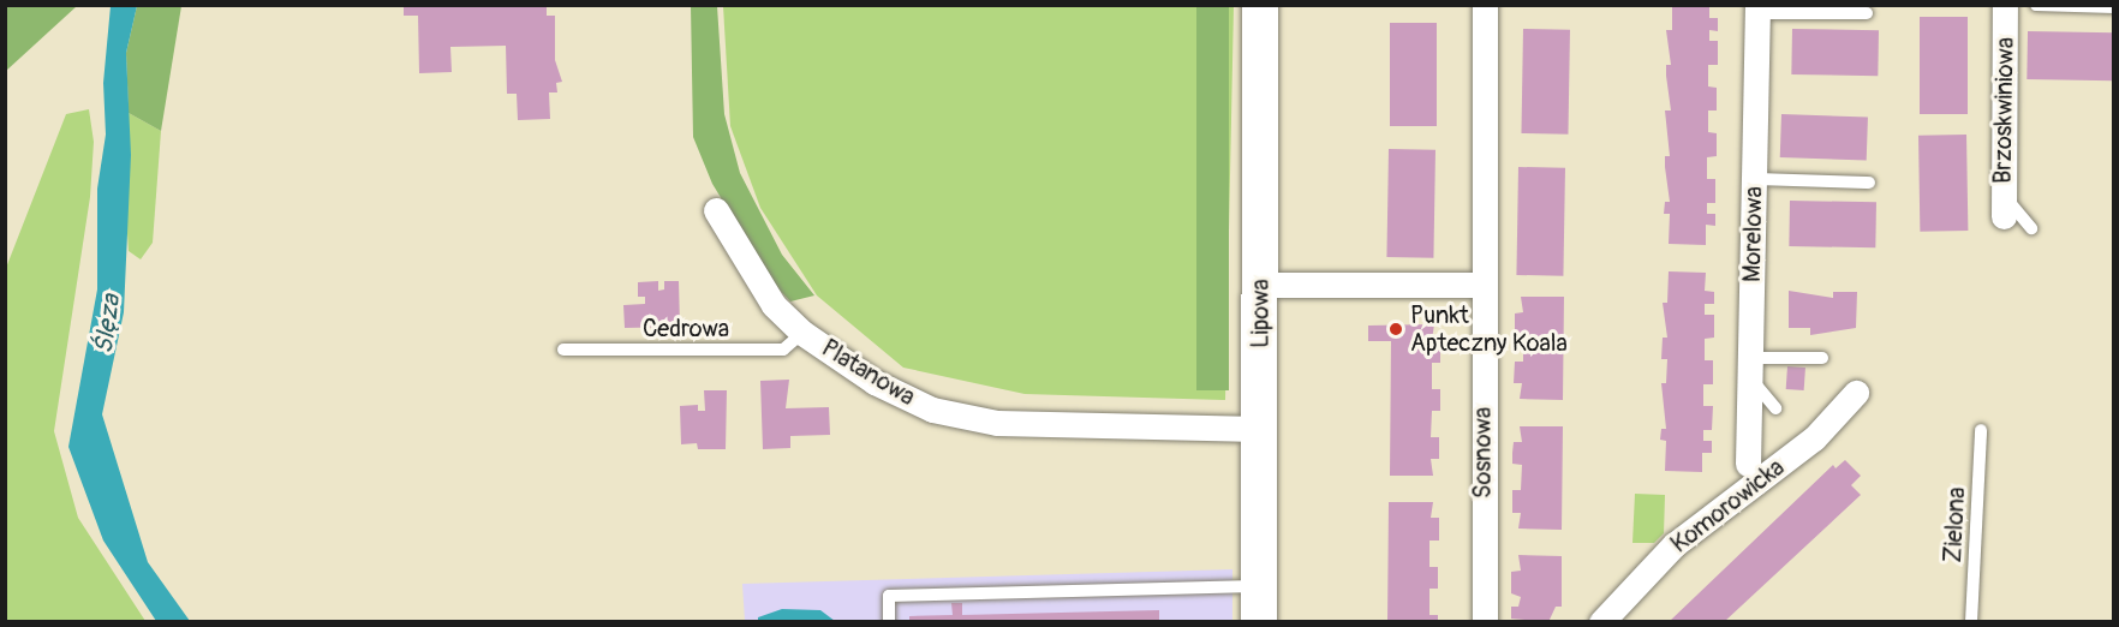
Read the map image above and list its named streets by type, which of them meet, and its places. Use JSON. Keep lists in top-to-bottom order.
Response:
{
  "streets": {
    "street": [
      "Brzoskwiniowa",
      "Morelowa",
      "Lipowa",
      "Platanowa",
      "Sosnowa",
      "Komorowicka"
    ],
    "lane": ["Cedrowa", "Zielona"]
  },
  "crossings": [
    ["Lipowa", "Platanowa"],
    ["Cedrowa", "Platanowa"]
  ],
  "water": ["Ślęza"],
  "places": ["Punkt Apteczny Koala"]
}
